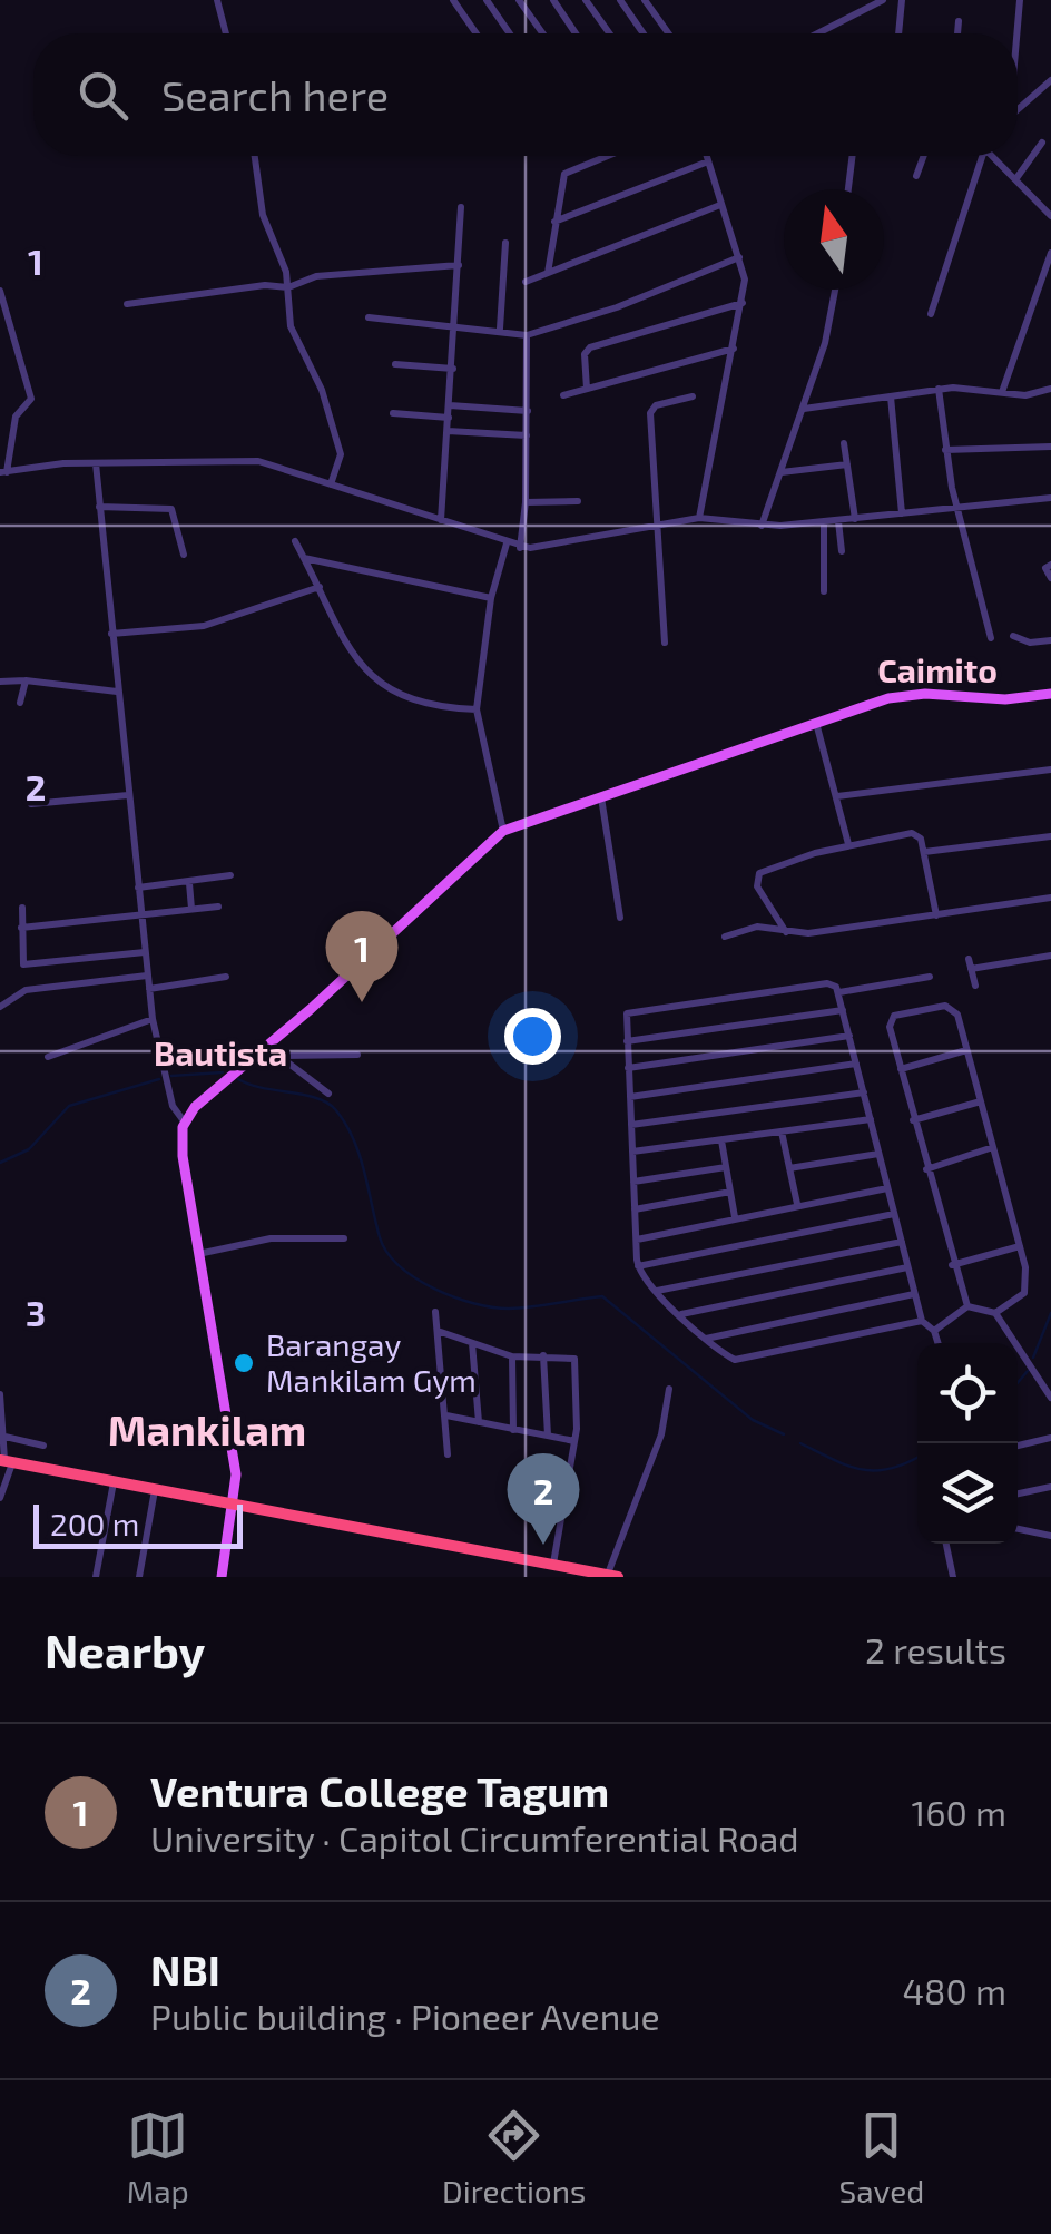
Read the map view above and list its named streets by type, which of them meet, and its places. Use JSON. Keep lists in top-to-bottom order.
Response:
{
  "districts": ["Caimito", "Bautista", "Mankilam"],
  "places": ["Barangay Mankilam Gym"],
  "scale_bar": "200 m",
  "north": "top",
  "page": {
    "search": "Search here",
    "pins": ["1", "2"],
    "scale": "200 m",
    "heading": ["Nearby", "2 results"],
    "list": [
      {
        "mark": "1",
        "name": "Ventura College Tagum",
        "note": "University · Capitol Circumferential Road",
        "value": "160 m"
      },
      {
        "mark": "2",
        "name": "NBI",
        "note": "Public building · Pioneer Avenue",
        "value": "480 m"
      }
    ],
    "nav": ["Map", "Directions", "Saved"]
  },
  "grid": {
    "rows": ["1", "2", "3"]
  }
}
